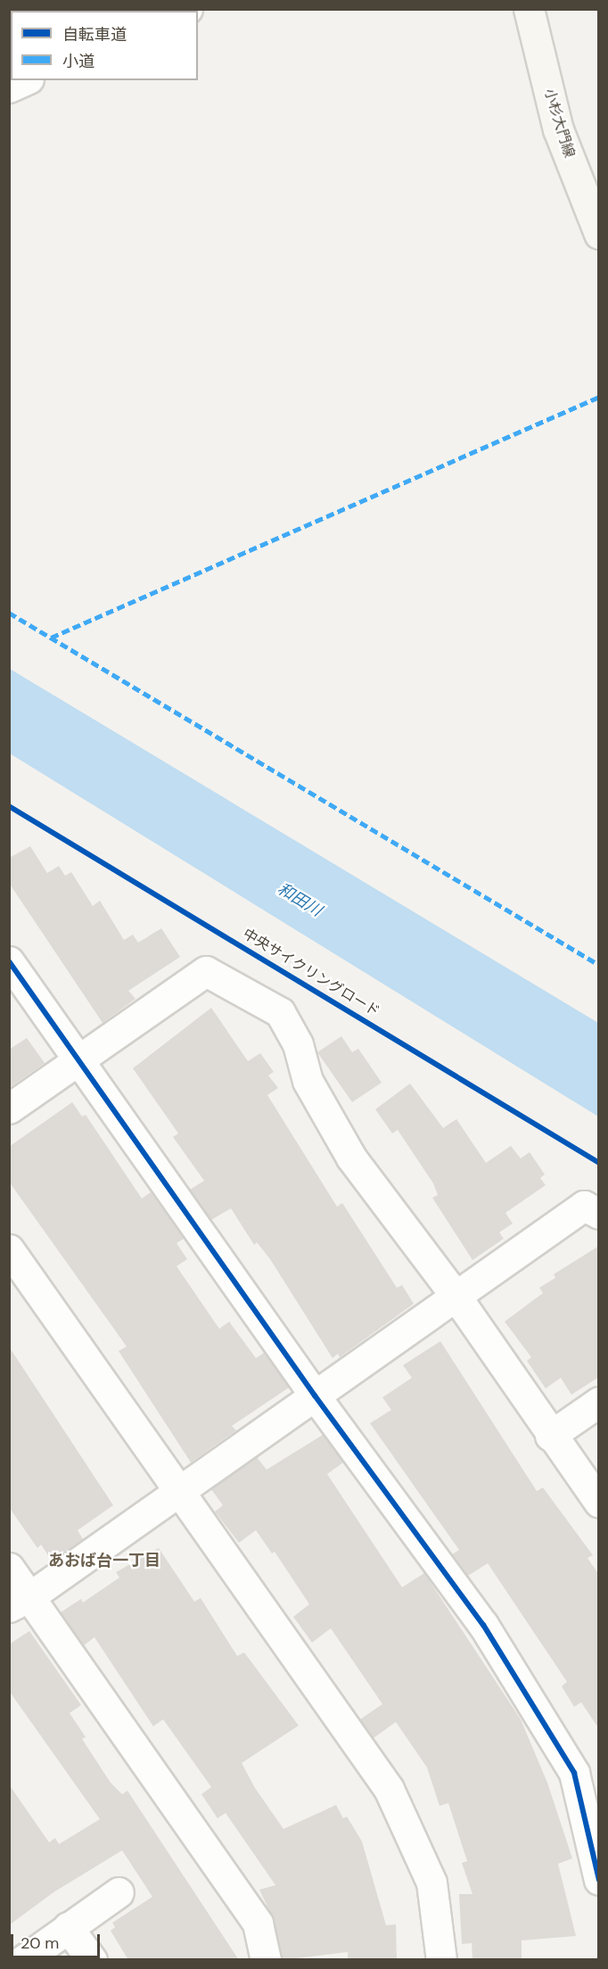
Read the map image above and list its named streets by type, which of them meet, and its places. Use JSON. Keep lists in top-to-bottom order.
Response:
{
  "streets": {
    "main road": ["小杉大門線"],
    "cycle path": ["中央サイクリングロード"]
  },
  "districts": ["あおば台一丁目"],
  "water": ["和田川"],
  "legend": ["自転車道", "小道"],
  "scale_bar": "20 m"
}
